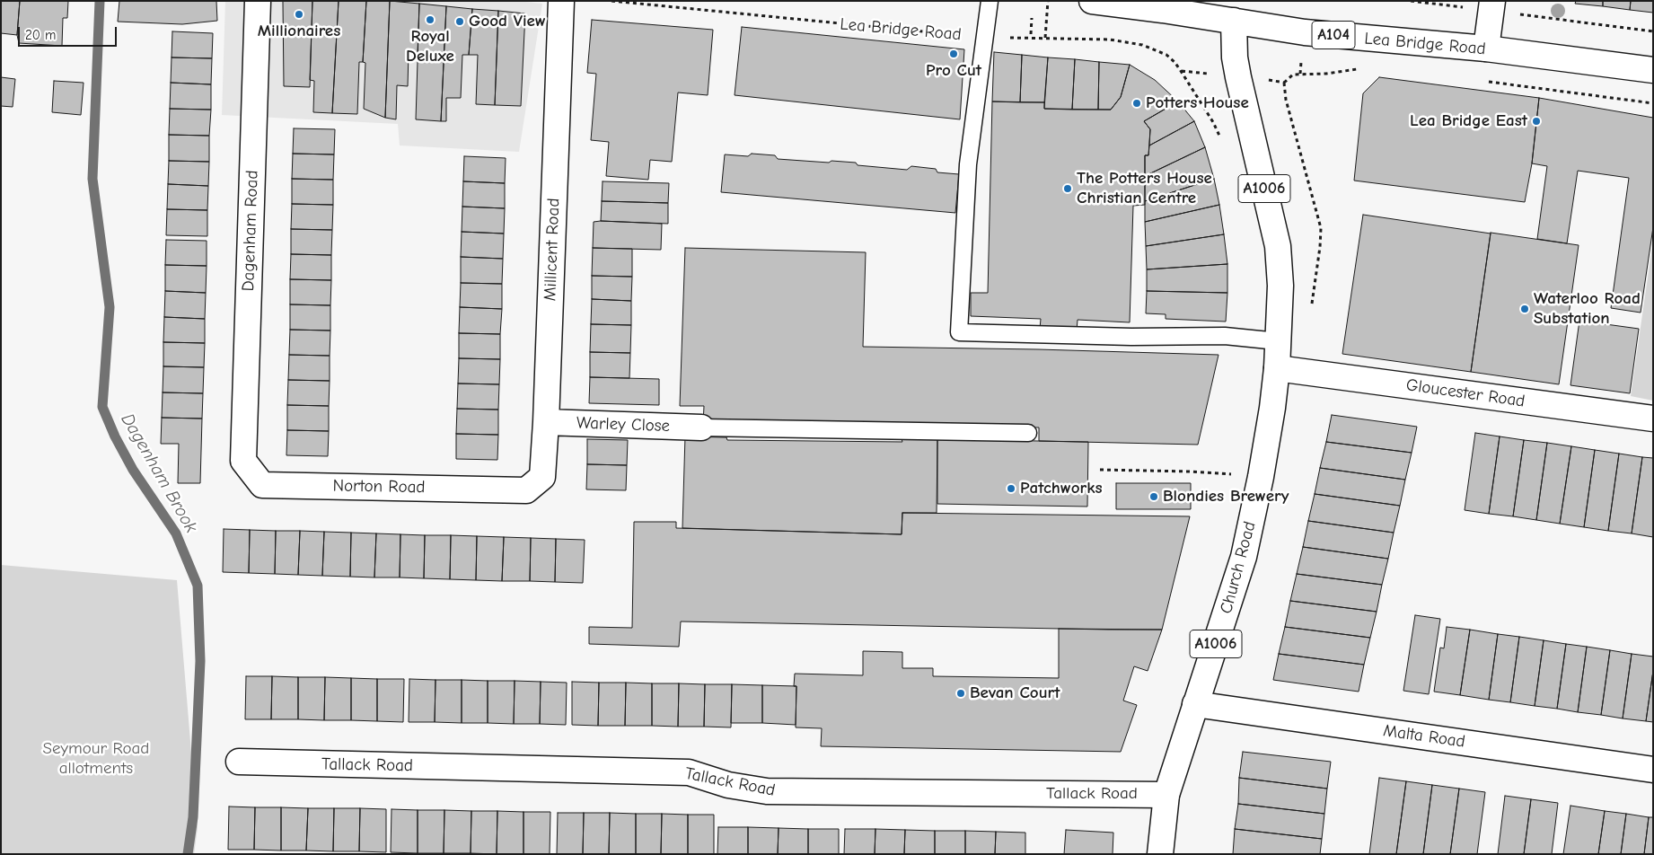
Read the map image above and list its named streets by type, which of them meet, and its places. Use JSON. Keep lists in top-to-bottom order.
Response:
{
  "streets": {
    "street": [
      "Lea Bridge Road",
      "A104",
      "A1006",
      "Dagenham Road",
      "Millicent Road",
      "Gloucester Road",
      "Warley Close",
      "Norton Road",
      "Church Road",
      "Malta Road",
      "Tallack Road"
    ]
  },
  "crossings": [
    ["Lea Bridge Road", "Church Road"],
    ["Dagenham Road", "Norton Road"],
    ["Millicent Road", "Warley Close"],
    ["Millicent Road", "Norton Road"],
    ["Gloucester Road", "Church Road"],
    ["Church Road", "Malta Road"],
    ["Church Road", "Tallack Road"]
  ],
  "water": ["Dagenham Brook"],
  "parks": ["Seymour Road allotments"],
  "places": [
    "Millionaires",
    "Royal Deluxe",
    "Good View",
    "Pro Cut",
    "Potters House",
    "Lea Bridge East",
    "The Potters House Christian Centre",
    "Waterloo Road Substation",
    "Patchworks",
    "Blondies Brewery",
    "Bevan Court"
  ],
  "scale_bar": "20 m"
}
